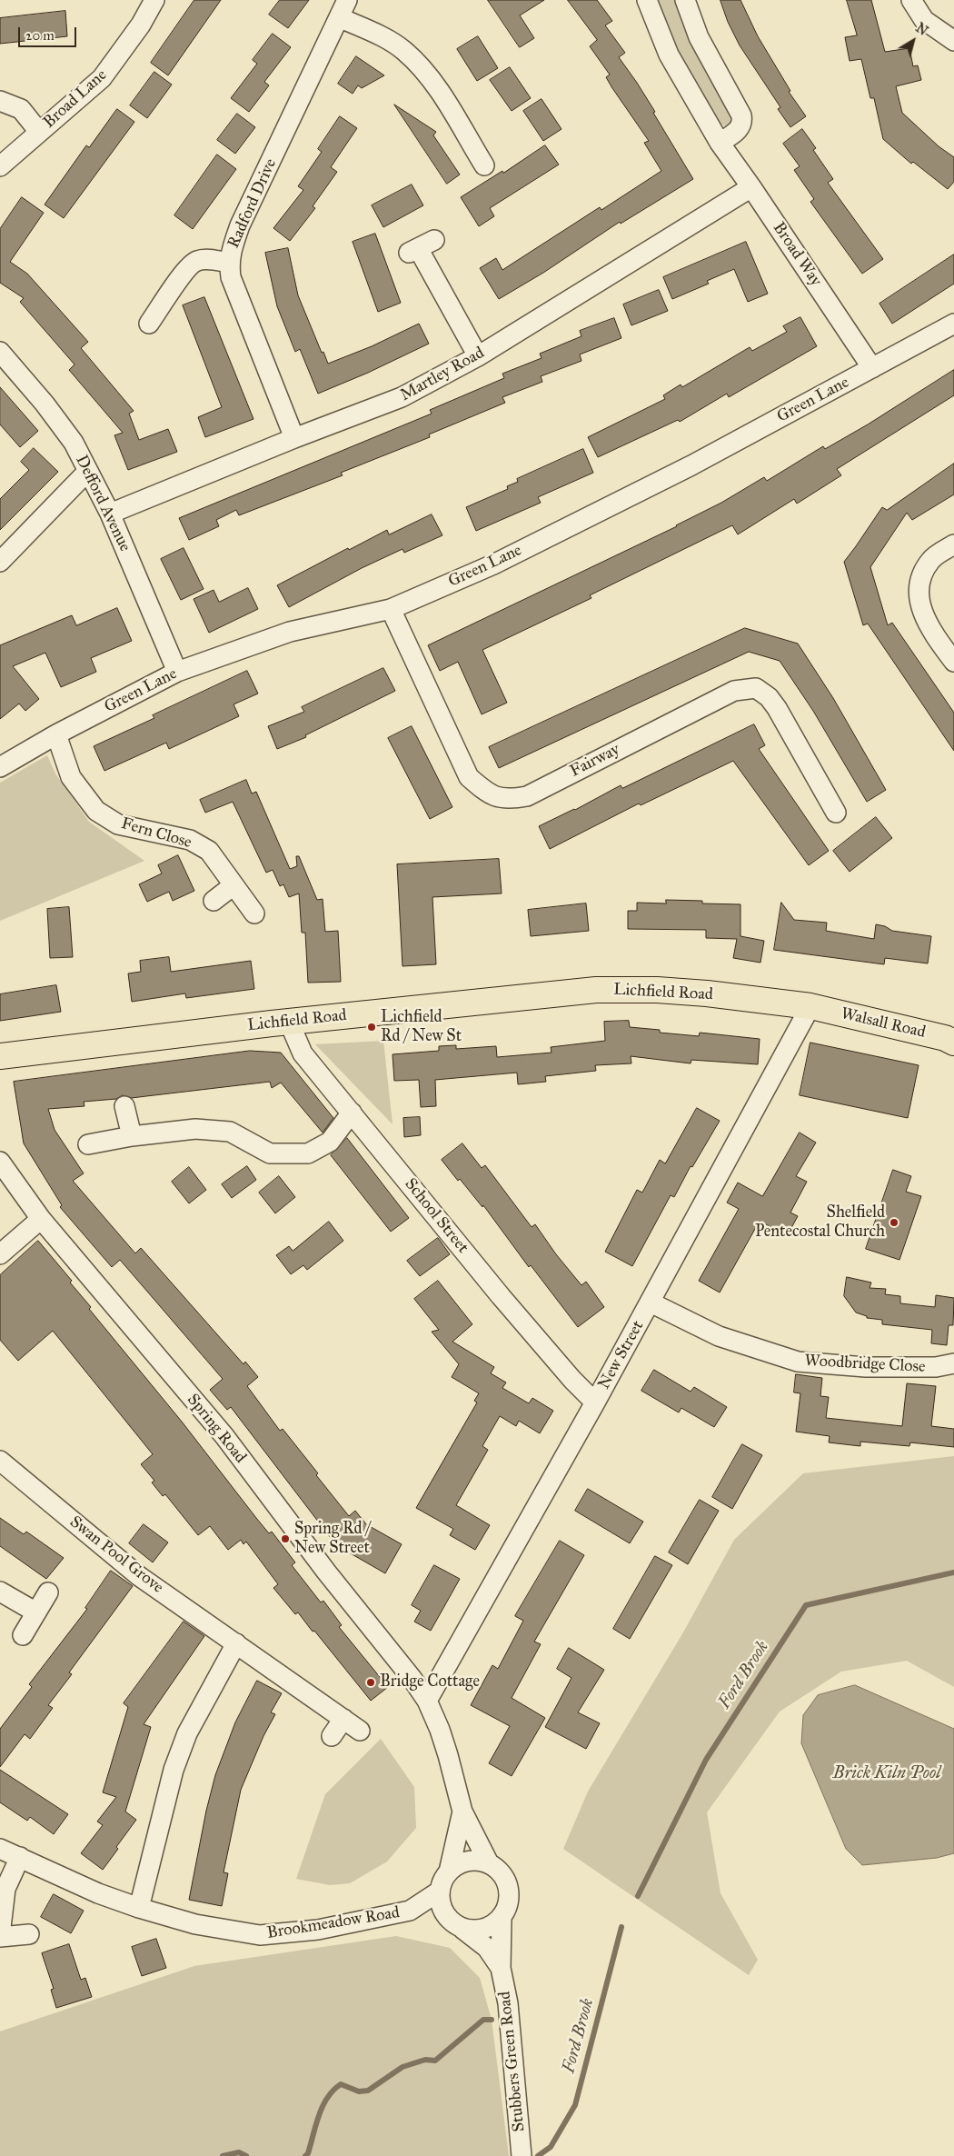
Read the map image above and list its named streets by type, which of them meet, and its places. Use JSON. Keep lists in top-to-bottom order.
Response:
{
  "streets": {
    "highway": ["Lichfield Road", "Walsall Road"],
    "street": [
      "Broad Lane",
      "Radford Drive",
      "Broad Way",
      "Martley Road",
      "Green Lane",
      "Defford Avenue",
      "Fairway",
      "Fern Close",
      "School Street",
      "New Street",
      "Woodbridge Close",
      "Spring Road",
      "Swan Pool Grove",
      "Brookmeadow Road",
      "Stubbers Green Road"
    ]
  },
  "crossings": [
    ["Radford Drive", "Martley Road"],
    ["Broad Way", "Martley Road"],
    ["Broad Way", "Green Lane"],
    ["Martley Road", "Defford Avenue"],
    ["Green Lane", "Defford Avenue"],
    ["Green Lane", "Fairway"],
    ["Green Lane", "Fern Close"],
    ["Lichfield Road", "Walsall Road"],
    ["Lichfield Road", "School Street"],
    ["Lichfield Road", "New Street"],
    ["Walsall Road", "New Street"],
    ["School Street", "New Street"],
    ["New Street", "Woodbridge Close"],
    ["New Street", "Spring Road"],
    ["Brookmeadow Road", "Stubbers Green Road"]
  ],
  "water": ["Ford Brook", "Brick Kiln Pool"],
  "places": [
    "Lichfield Rd / New St",
    "Shelfield Pentecostal Church",
    "Spring Rd / New Street",
    "Bridge Cottage"
  ],
  "scale_bar": "20 m",
  "north": "top right"
}
